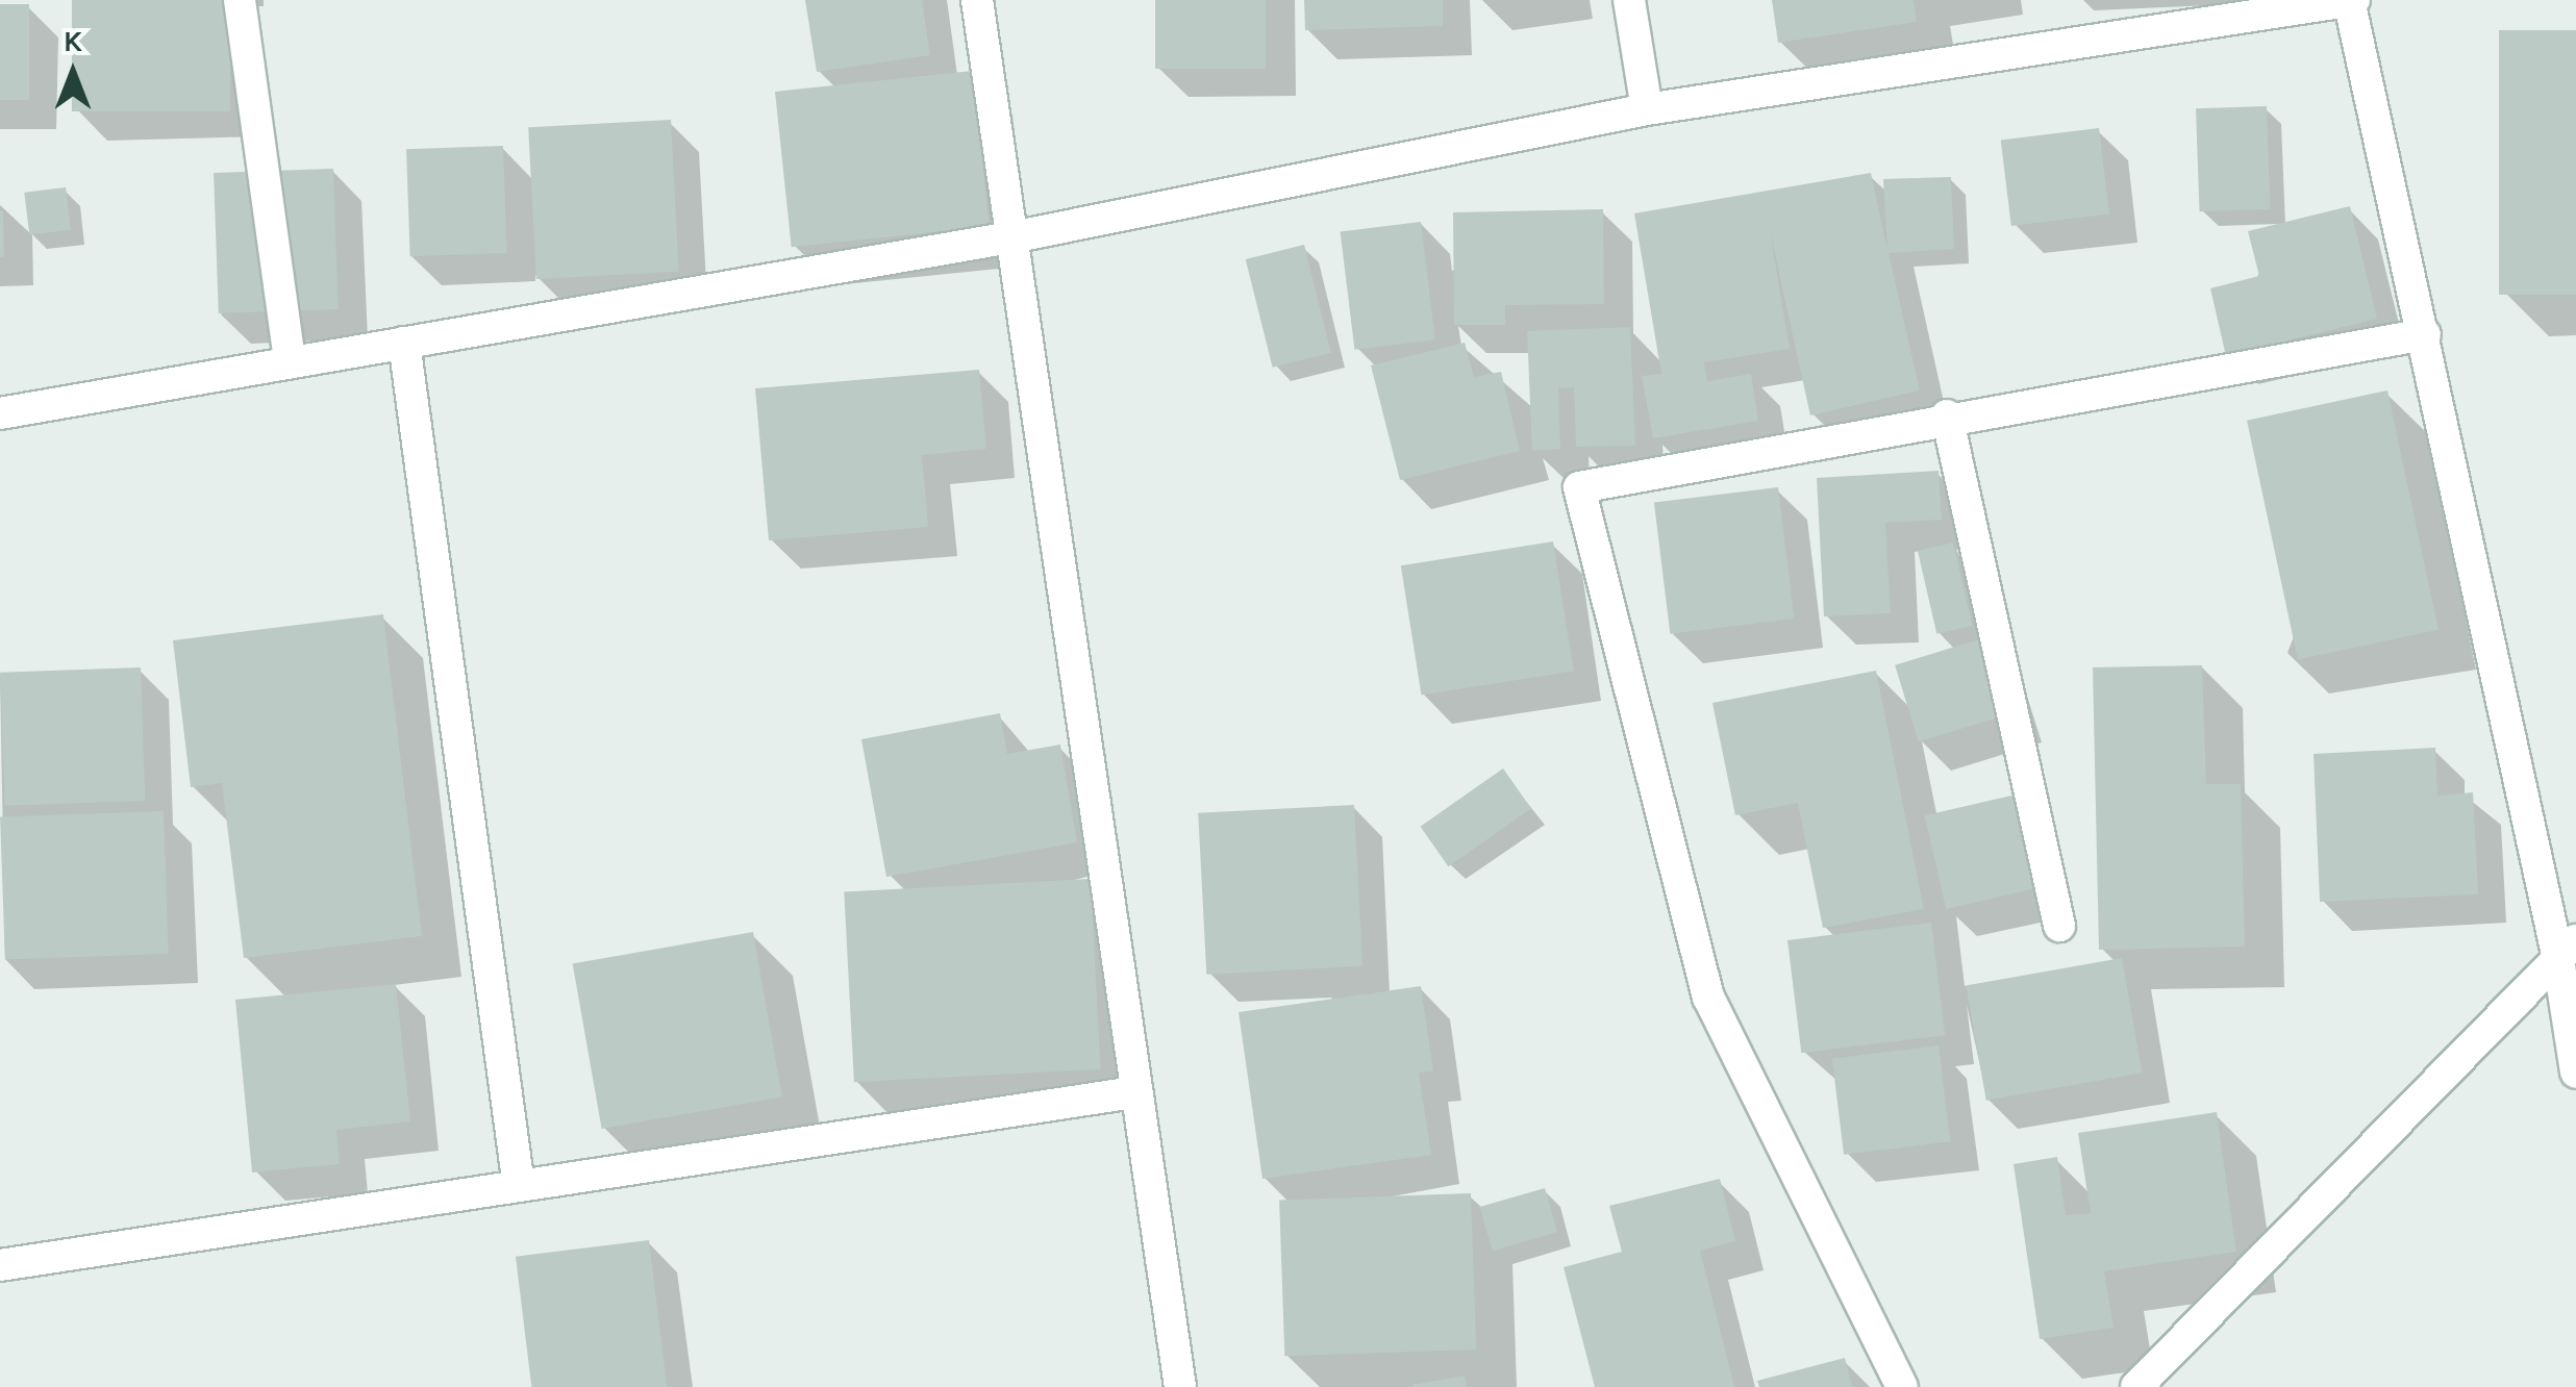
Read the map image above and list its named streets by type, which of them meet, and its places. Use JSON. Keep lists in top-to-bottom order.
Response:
{
  "north": "top"
}
